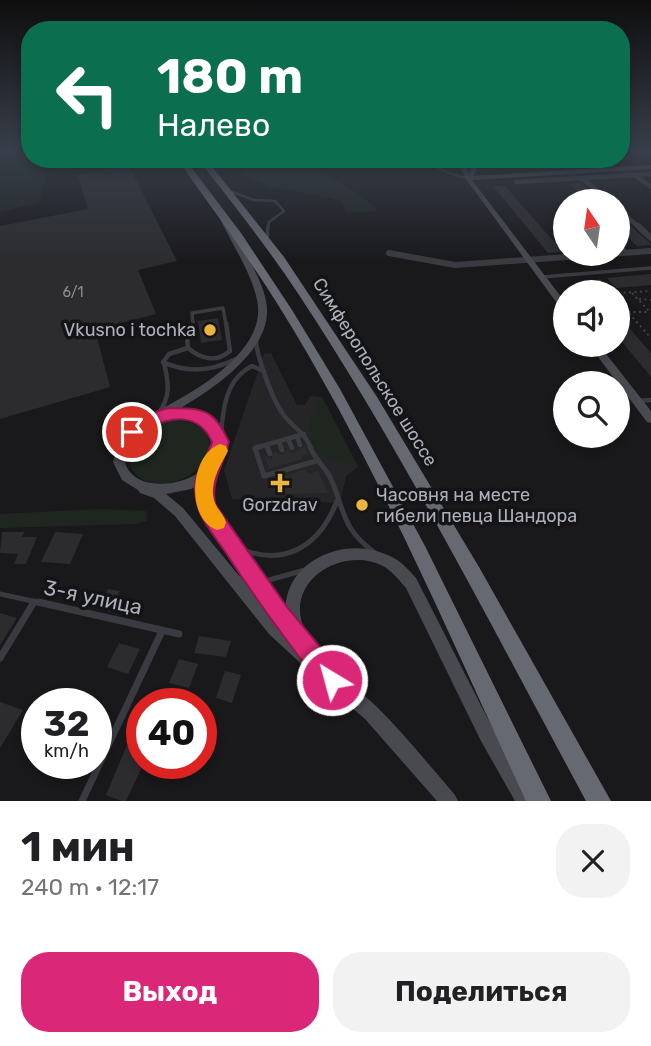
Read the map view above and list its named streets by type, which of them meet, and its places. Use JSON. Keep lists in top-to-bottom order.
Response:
{
  "streets": {
    "highway": ["Симферопольское шоссе"],
    "lane": ["3-я улица"]
  },
  "places": {
    "other": ["Vkusno i tochka", "Часовня на месте гибели певца Шандора"],
    "health": ["Gorzdrav"]
  },
  "house_numbers": ["6/1"],
  "north": "top",
  "page": {
    "turn": ["180 m", "Налево"],
    "speed": "32 km/h",
    "limit": "40",
    "heading": ["1 мин", "240 m · 12:17"],
    "buttons": ["Выход", "Поделиться"]
  }
}
